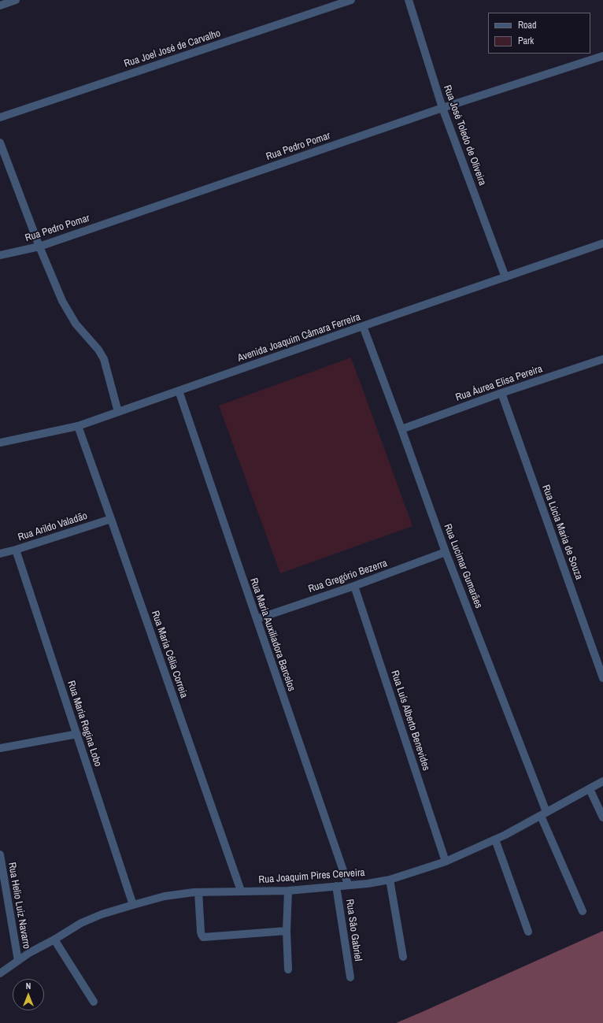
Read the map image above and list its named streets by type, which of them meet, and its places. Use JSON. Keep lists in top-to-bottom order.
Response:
{
  "streets": {
    "street": [
      "Rua Joel José de Carvalho",
      "Rua José Toledo de Oliveira",
      "Rua Pedro Pomar",
      "Avenida Joaquim Câmara Ferreira",
      "Rua Áurea Elisa Pereira",
      "Rua Arildo Valadão",
      "Rua Lúcia Maria de Souza",
      "Rua Lucimar Gumarães",
      "Rua Gregório Bezerra",
      "Rua Maria Auxiliadora Barcelos",
      "Rua Maria Célia Correia",
      "Rua Luís Alberto Benevides",
      "Rua Maria Regina Lobo",
      "Rua Joaquim Pires Cerveira",
      "Rua Helio Luiz Navarro",
      "Rua Sāo Gabriel"
    ]
  },
  "crossings": [
    ["Rua José Toledo de Oliveira", "Rua Pedro Pomar"],
    ["Rua José Toledo de Oliveira", "Avenida Joaquim Câmara Ferreira"],
    ["Avenida Joaquim Câmara Ferreira", "Rua Lucimar Gumarães"],
    ["Avenida Joaquim Câmara Ferreira", "Rua Maria Auxiliadora Barcelos"],
    ["Avenida Joaquim Câmara Ferreira", "Rua Maria Célia Correia"],
    ["Rua Áurea Elisa Pereira", "Rua Lúcia Maria de Souza"],
    ["Rua Áurea Elisa Pereira", "Rua Lucimar Gumarães"],
    ["Rua Arildo Valadão", "Rua Maria Célia Correia"],
    ["Rua Arildo Valadão", "Rua Maria Regina Lobo"],
    ["Rua Lucimar Gumarães", "Rua Gregório Bezerra"],
    ["Rua Lucimar Gumarães", "Rua Joaquim Pires Cerveira"],
    ["Rua Gregório Bezerra", "Rua Maria Auxiliadora Barcelos"],
    ["Rua Gregório Bezerra", "Rua Luís Alberto Benevides"],
    ["Rua Maria Auxiliadora Barcelos", "Rua Joaquim Pires Cerveira"],
    ["Rua Maria Célia Correia", "Rua Joaquim Pires Cerveira"],
    ["Rua Luís Alberto Benevides", "Rua Joaquim Pires Cerveira"],
    ["Rua Maria Regina Lobo", "Rua Joaquim Pires Cerveira"],
    ["Rua Joaquim Pires Cerveira", "Rua Helio Luiz Navarro"],
    ["Rua Joaquim Pires Cerveira", "Rua Sāo Gabriel"]
  ],
  "legend": ["Road", "Park"],
  "north": "top"
}
